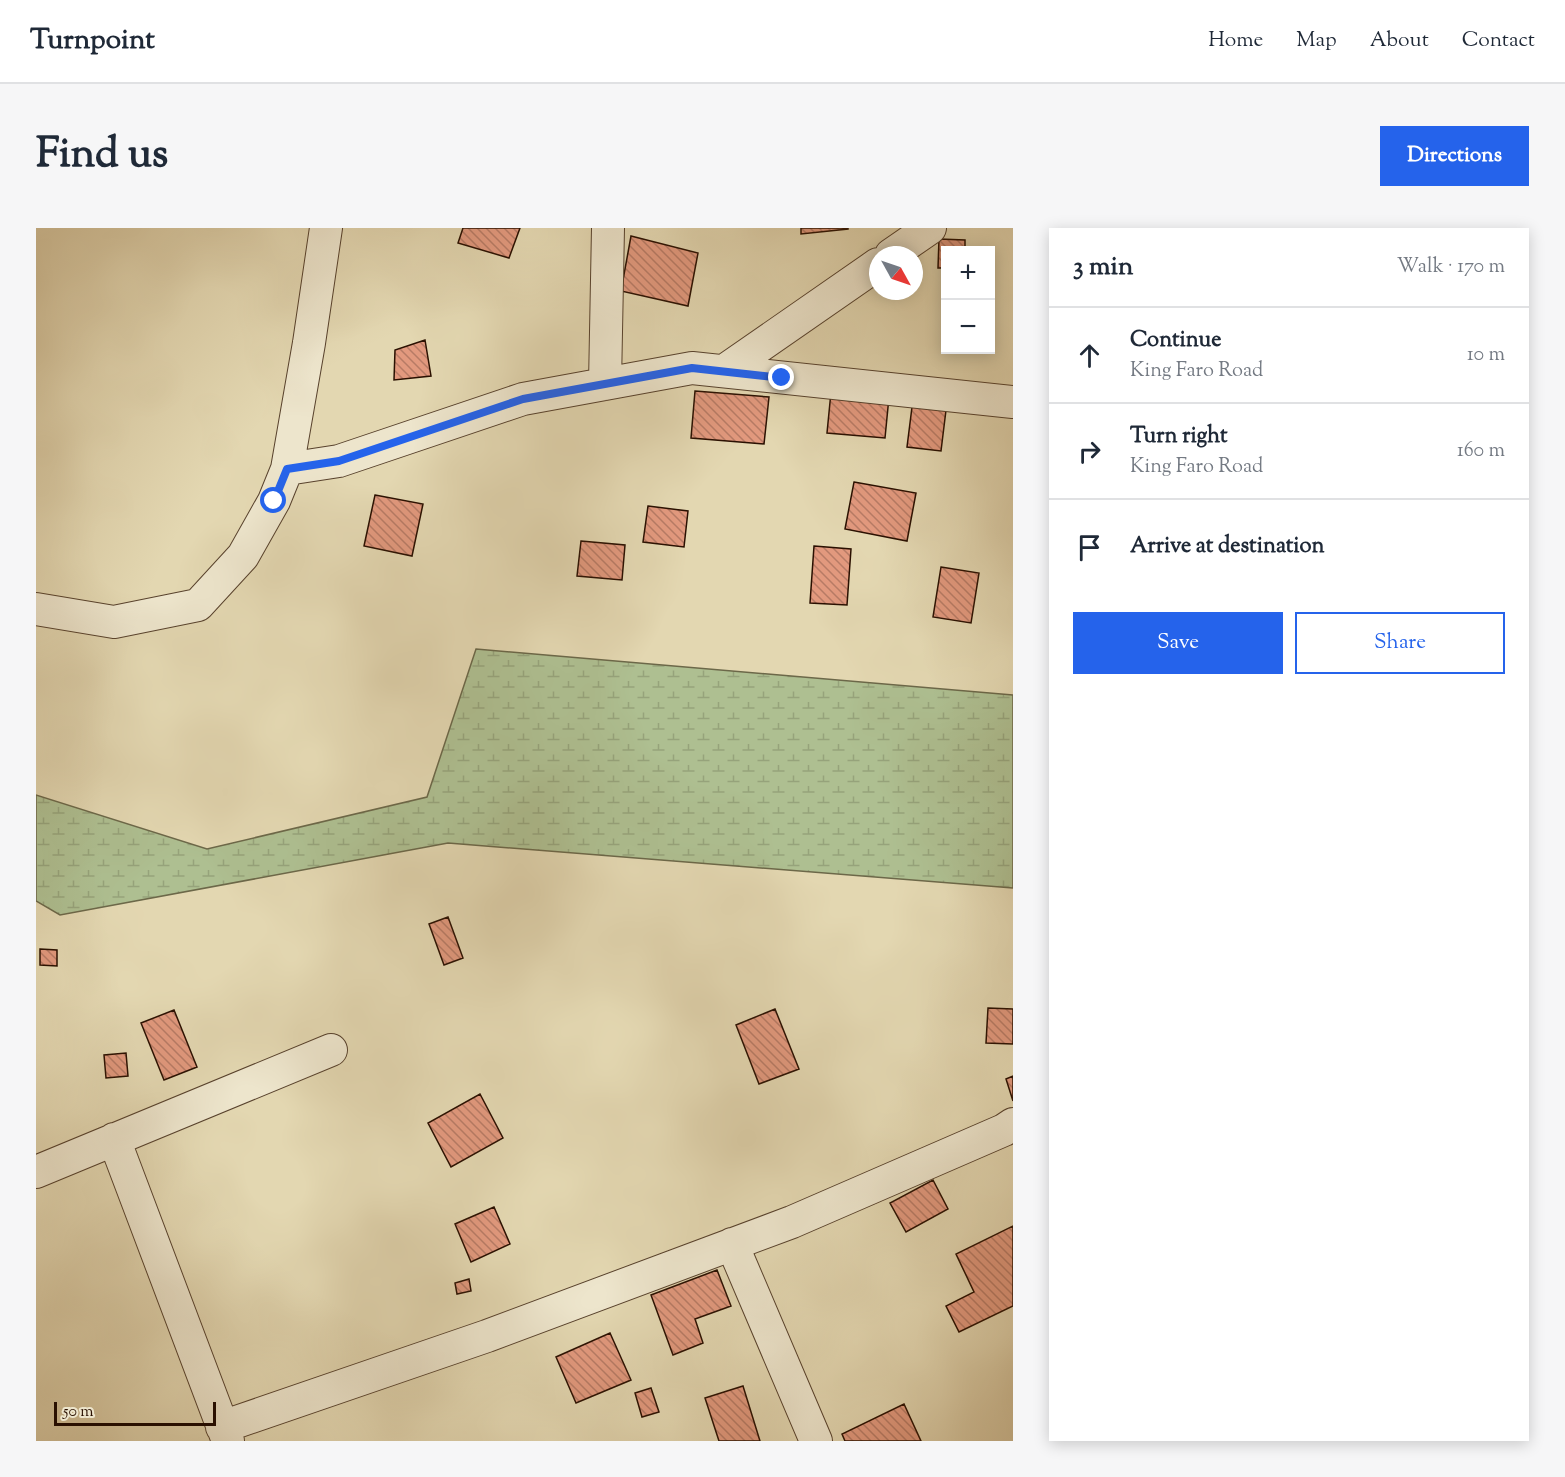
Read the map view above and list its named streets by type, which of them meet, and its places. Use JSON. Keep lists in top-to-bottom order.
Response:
{
  "scale_bar": "50 m",
  "north": "bottom right",
  "page": {
    "header": "Turnpoint",
    "nav": [
      "Home",
      "Map",
      "About",
      "Contact"
    ],
    "title": "Find us",
    "buttons": [
      "Directions",
      ["Save", "Share"]
    ],
    "heading": ["3 min", "Walk · 170 m"],
    "map_buttons": ["+", "−"],
    "list": [
      ["Continue", "King Faro Road", "10 m"],
      ["Turn right", "King Faro Road", "160 m"],
      "Arrive at destination"
    ],
    "scale": "50 m"
  }
}
